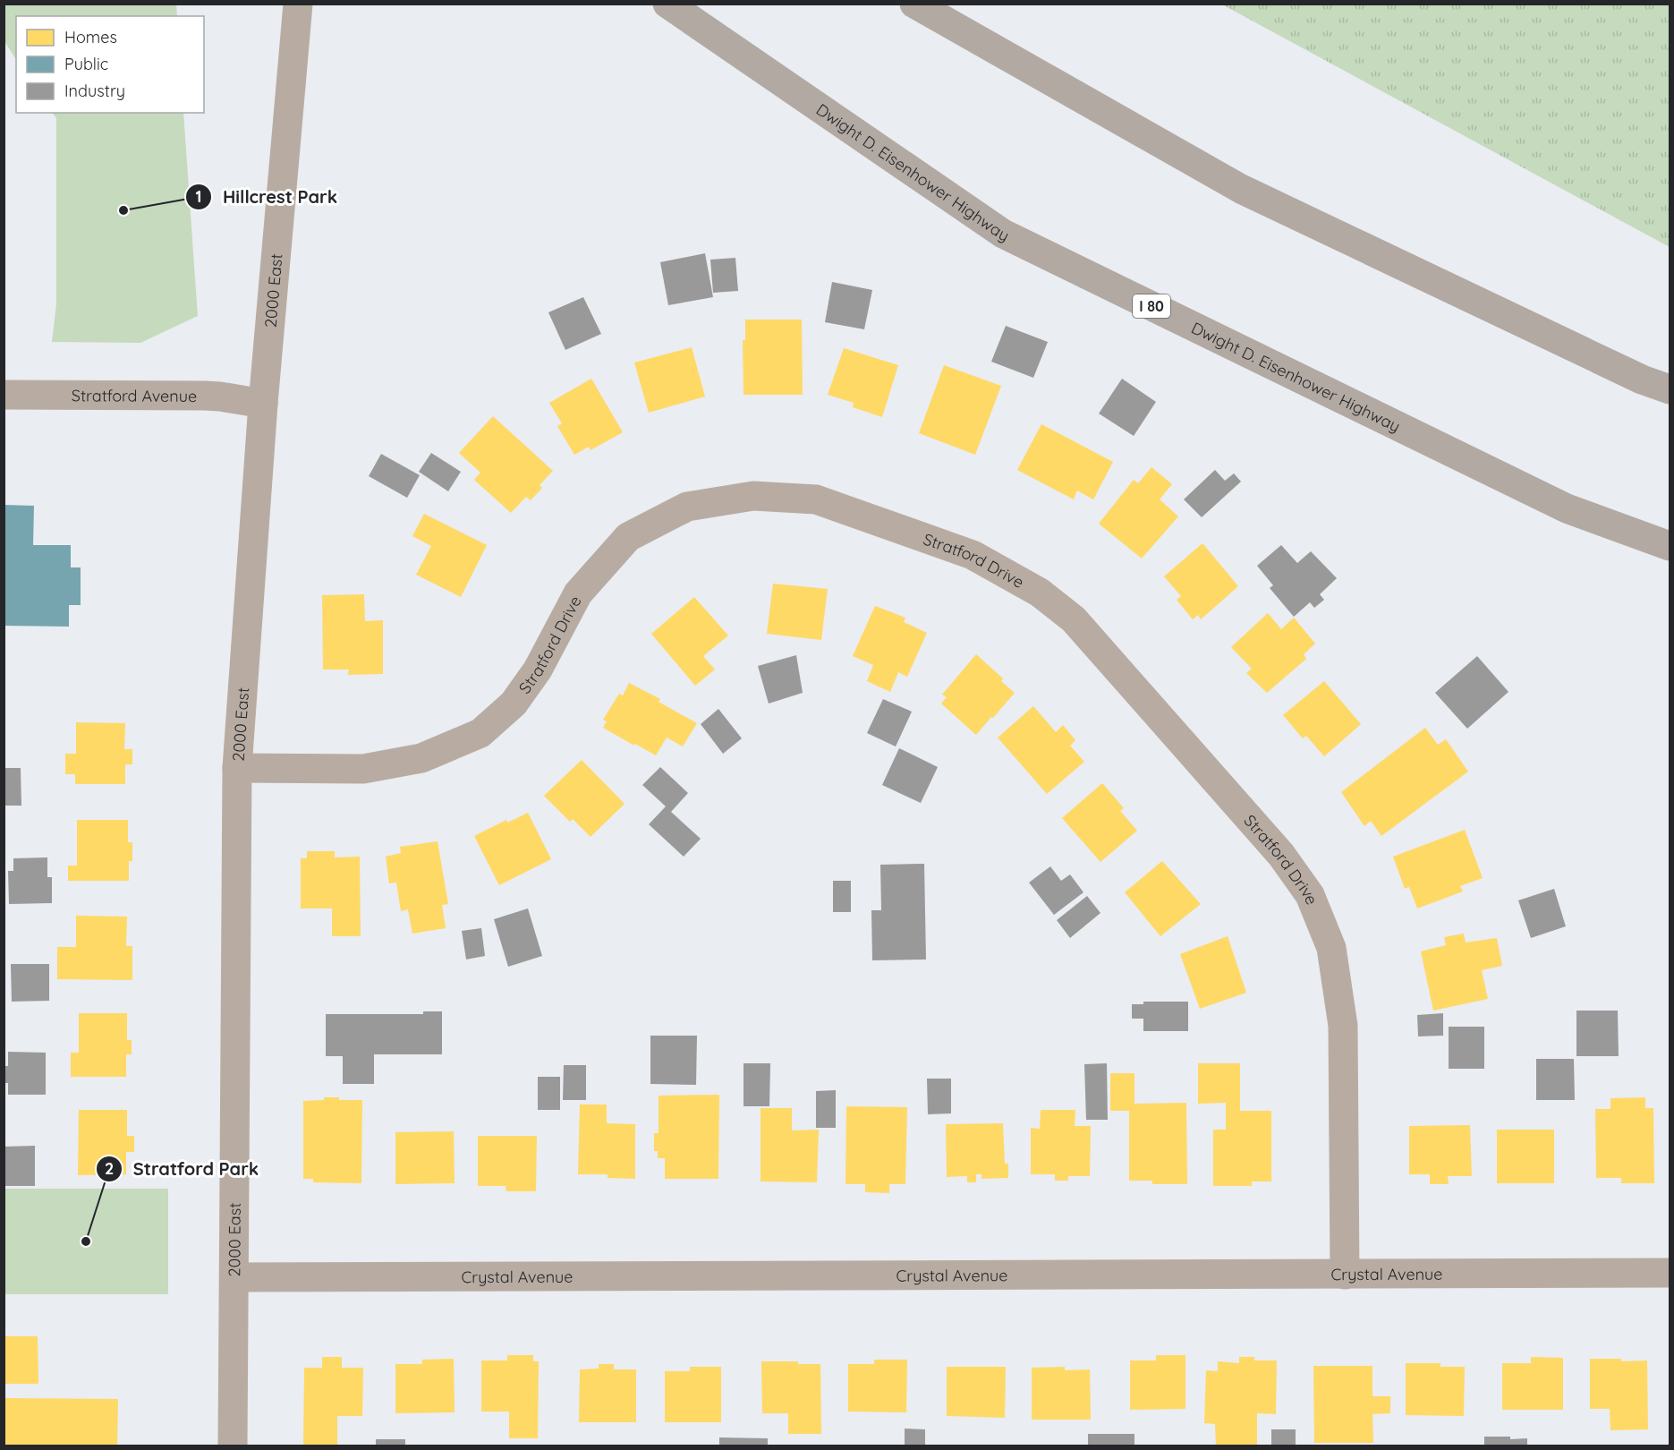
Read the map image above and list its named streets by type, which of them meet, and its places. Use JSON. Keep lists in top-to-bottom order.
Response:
{
  "streets": {
    "highway": ["Dwight D. Eisenhower Highway", "I 80"],
    "street": [
      "2000 East",
      "Stratford Avenue",
      "Stratford Drive",
      "Crystal Avenue"
    ]
  },
  "crossings": [
    ["2000 East", "Stratford Avenue"],
    ["2000 East", "Stratford Drive"],
    ["2000 East", "Crystal Avenue"],
    ["Stratford Drive", "Crystal Avenue"]
  ],
  "places": ["Hillcrest Park", "Stratford Park"],
  "legend": ["Homes", "Public", "Industry"]
}
